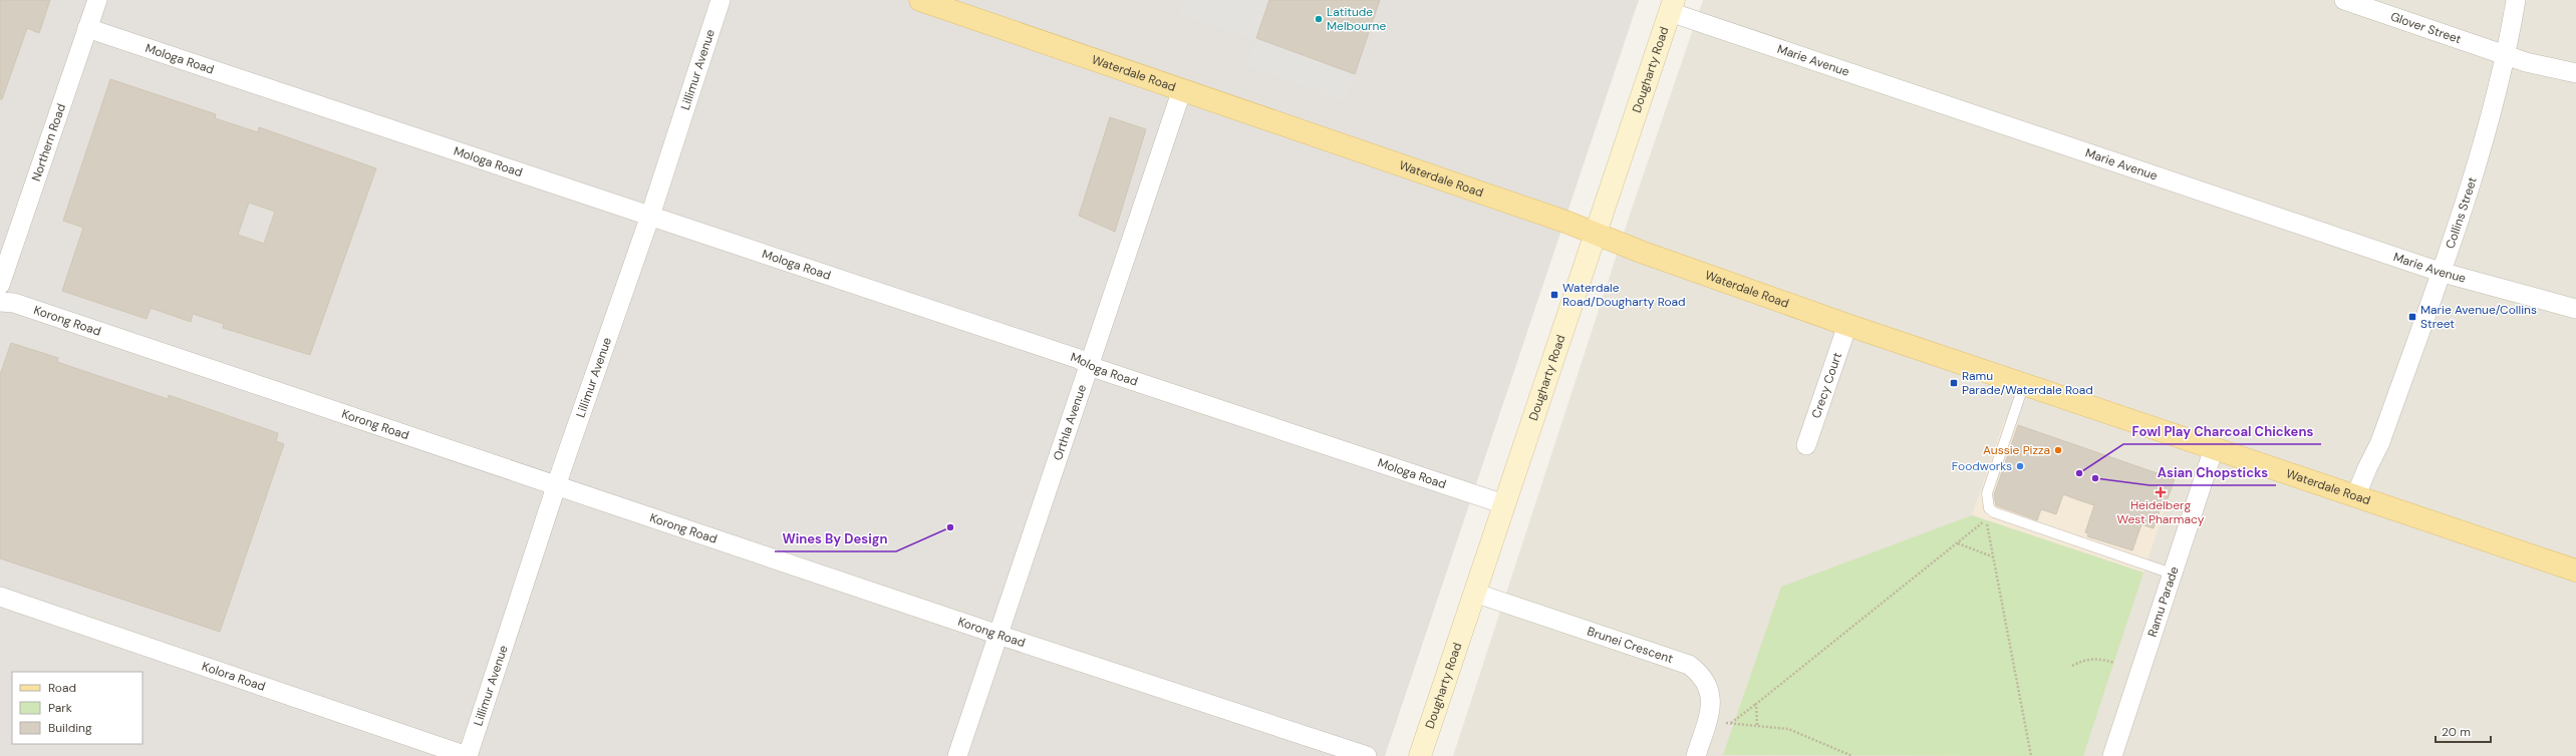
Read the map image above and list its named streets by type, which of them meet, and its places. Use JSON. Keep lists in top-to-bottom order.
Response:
{
  "streets": {
    "main road": ["Waterdale Road"],
    "street": [
      "Glover Street",
      "Mologa Road",
      "Marie Avenue",
      "Lillimur Avenue",
      "Dougharty Road",
      "Northern Road",
      "Collins Street",
      "Korong Road",
      "Crecy Court",
      "Orthla Avenue",
      "Ramu Parade",
      "Brunei Crescent",
      "Kolora Road"
    ]
  },
  "crossings": [
    ["Glover Street", "Collins Street"],
    ["Mologa Road", "Lillimur Avenue"],
    ["Mologa Road", "Dougharty Road"],
    ["Mologa Road", "Northern Road"],
    ["Mologa Road", "Orthla Avenue"],
    ["Marie Avenue", "Dougharty Road"],
    ["Marie Avenue", "Collins Street"],
    ["Lillimur Avenue", "Korong Road"],
    ["Lillimur Avenue", "Kolora Road"],
    ["Dougharty Road", "Waterdale Road"],
    ["Dougharty Road", "Brunei Crescent"],
    ["Waterdale Road", "Collins Street"],
    ["Waterdale Road", "Crecy Court"],
    ["Waterdale Road", "Orthla Avenue"],
    ["Waterdale Road", "Ramu Parade"],
    ["Korong Road", "Orthla Avenue"]
  ],
  "places": {
    "other": [
      "Latitude Melbourne",
      "Aussie Pizza",
      "Foodworks",
      "Fowl Play Charcoal Chickens",
      "Asian Chopsticks",
      "Wines By Design"
    ],
    "transit": ["Waterdale Road/Dougharty Road", "Marie Avenue/Collins Street", "Ramu Parade/Waterdale Road"],
    "health": ["Heidelberg West Pharmacy"]
  },
  "legend": ["Road", "Park", "Building"],
  "scale_bar": "20 m"
}
